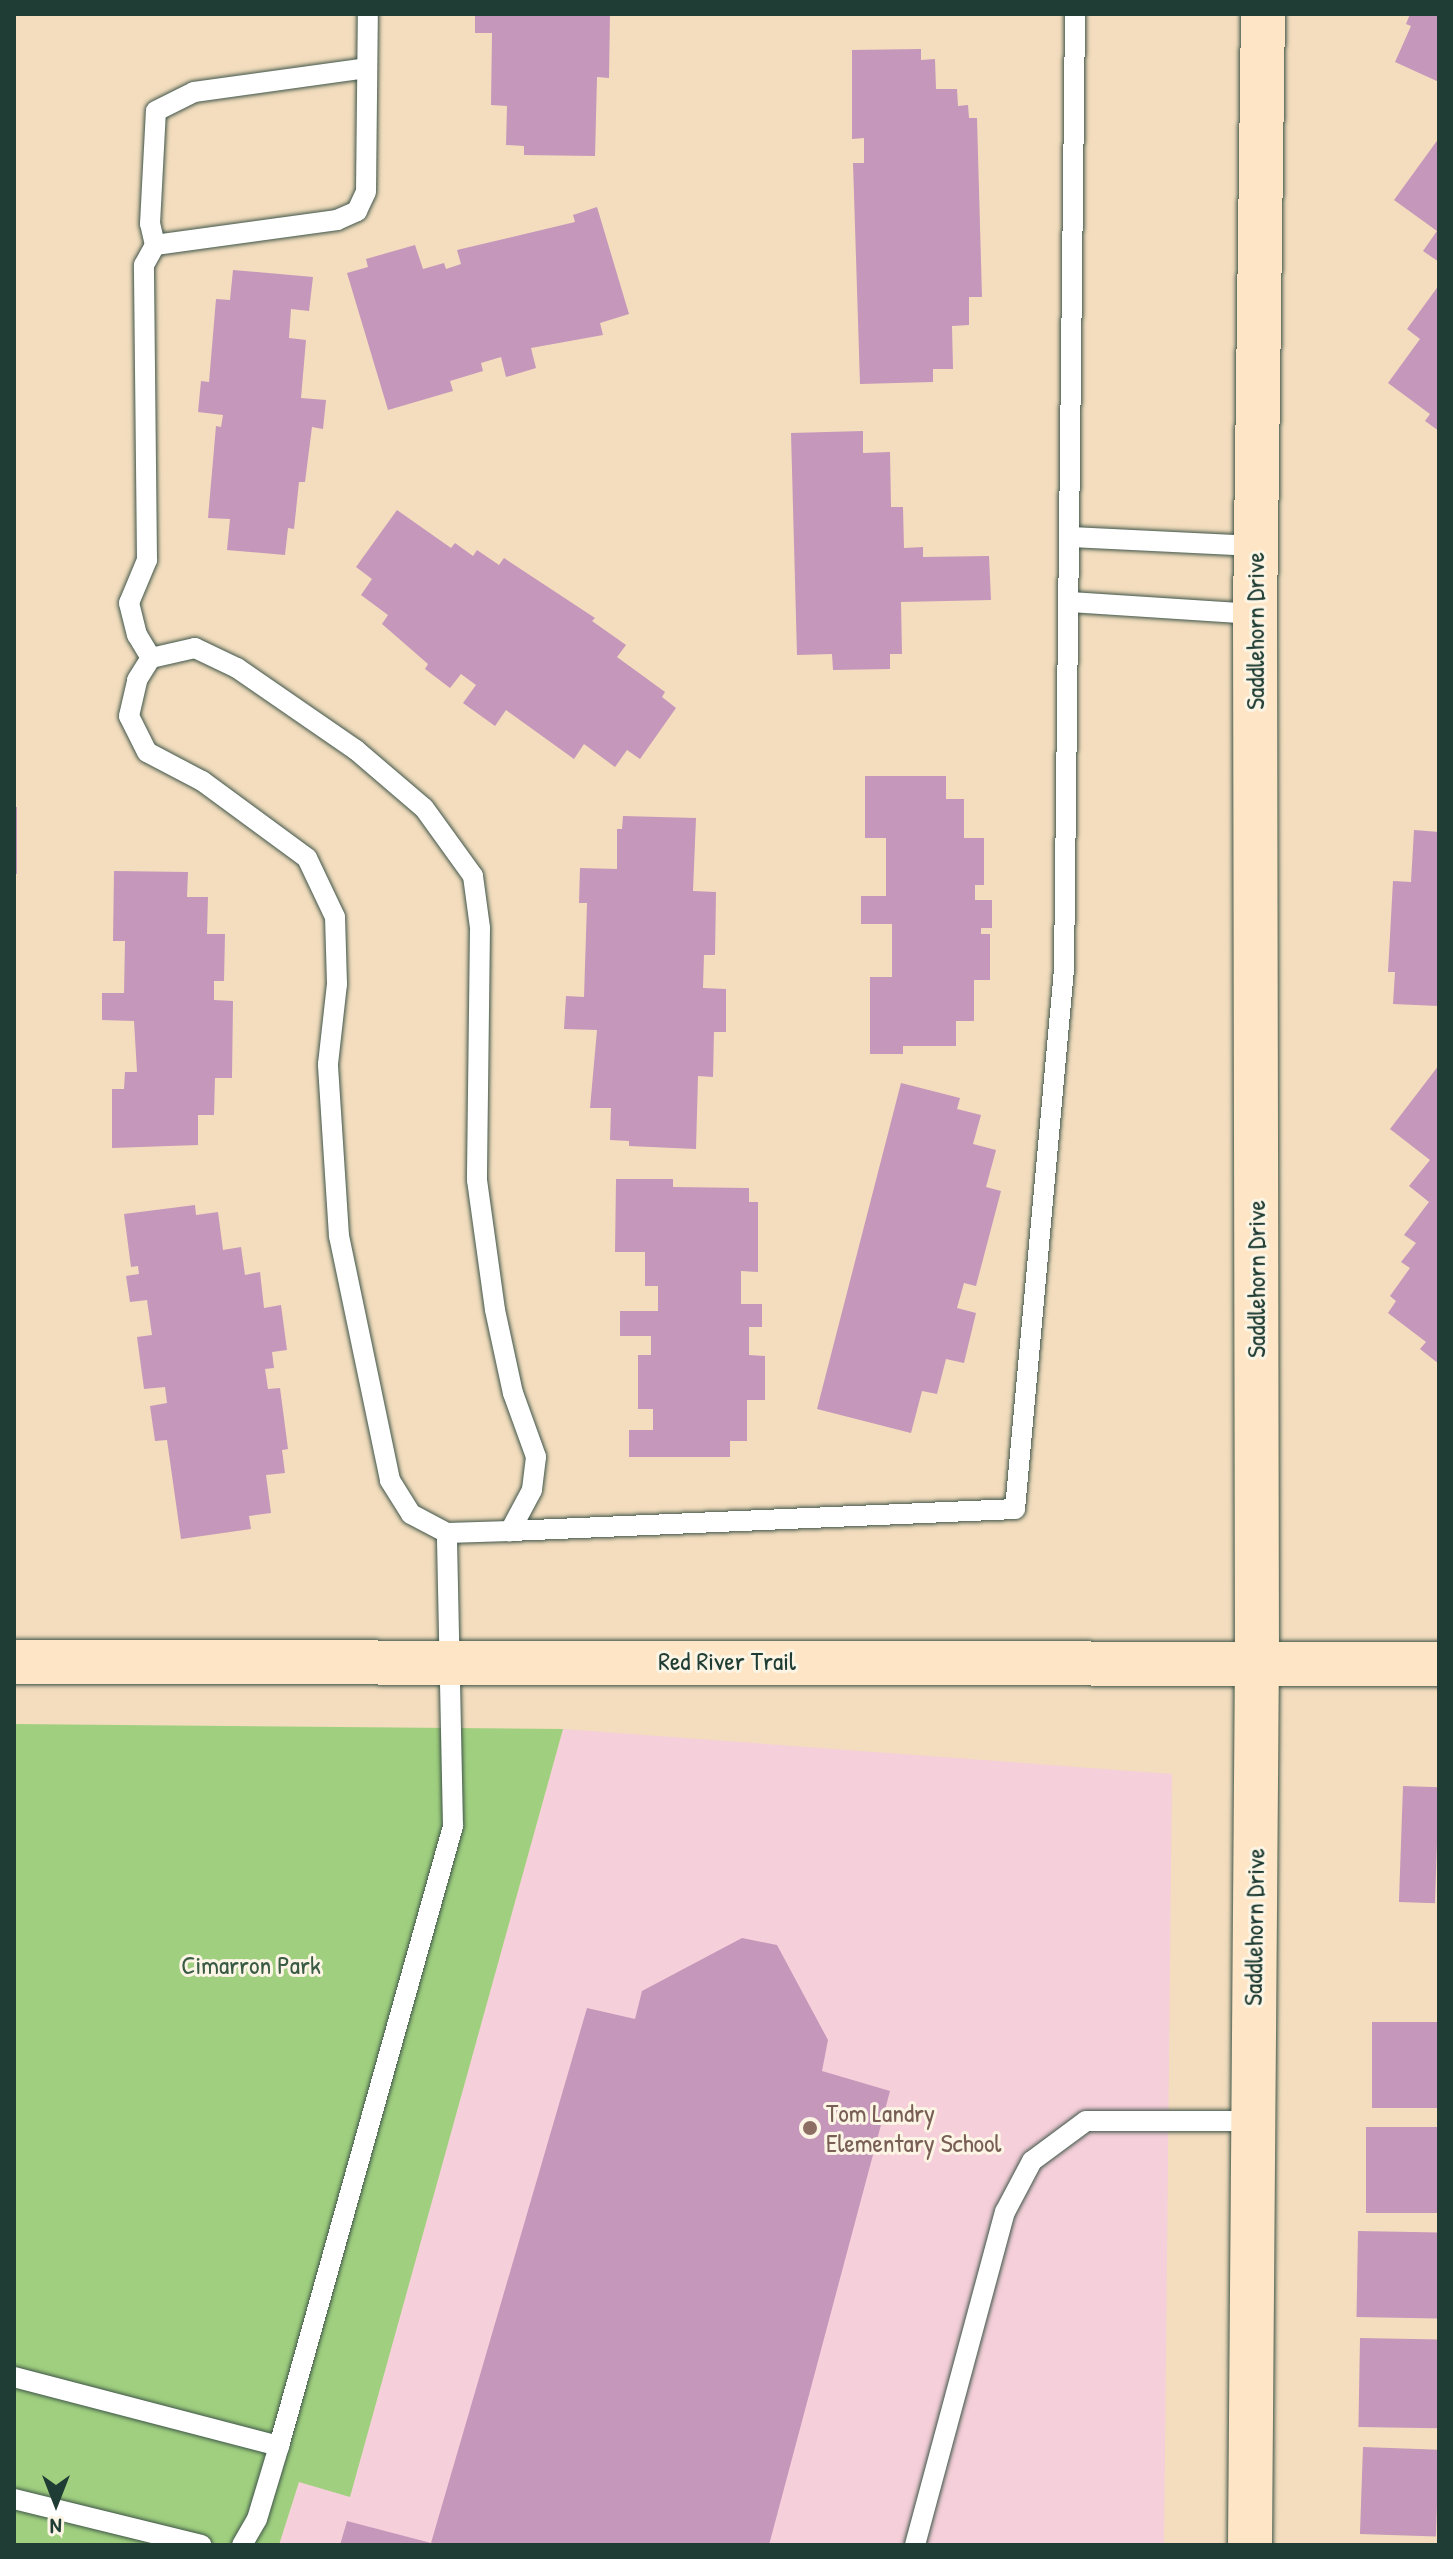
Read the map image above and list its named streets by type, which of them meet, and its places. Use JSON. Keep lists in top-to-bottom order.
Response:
{
  "streets": {
    "street": ["Saddlehorn Drive", "Red River Trail"]
  },
  "crossings": [
    ["Saddlehorn Drive", "Red River Trail"]
  ],
  "parks": ["Cimarron Park"],
  "places": ["Tom Landry Elementary School"],
  "north": "bottom"
}
